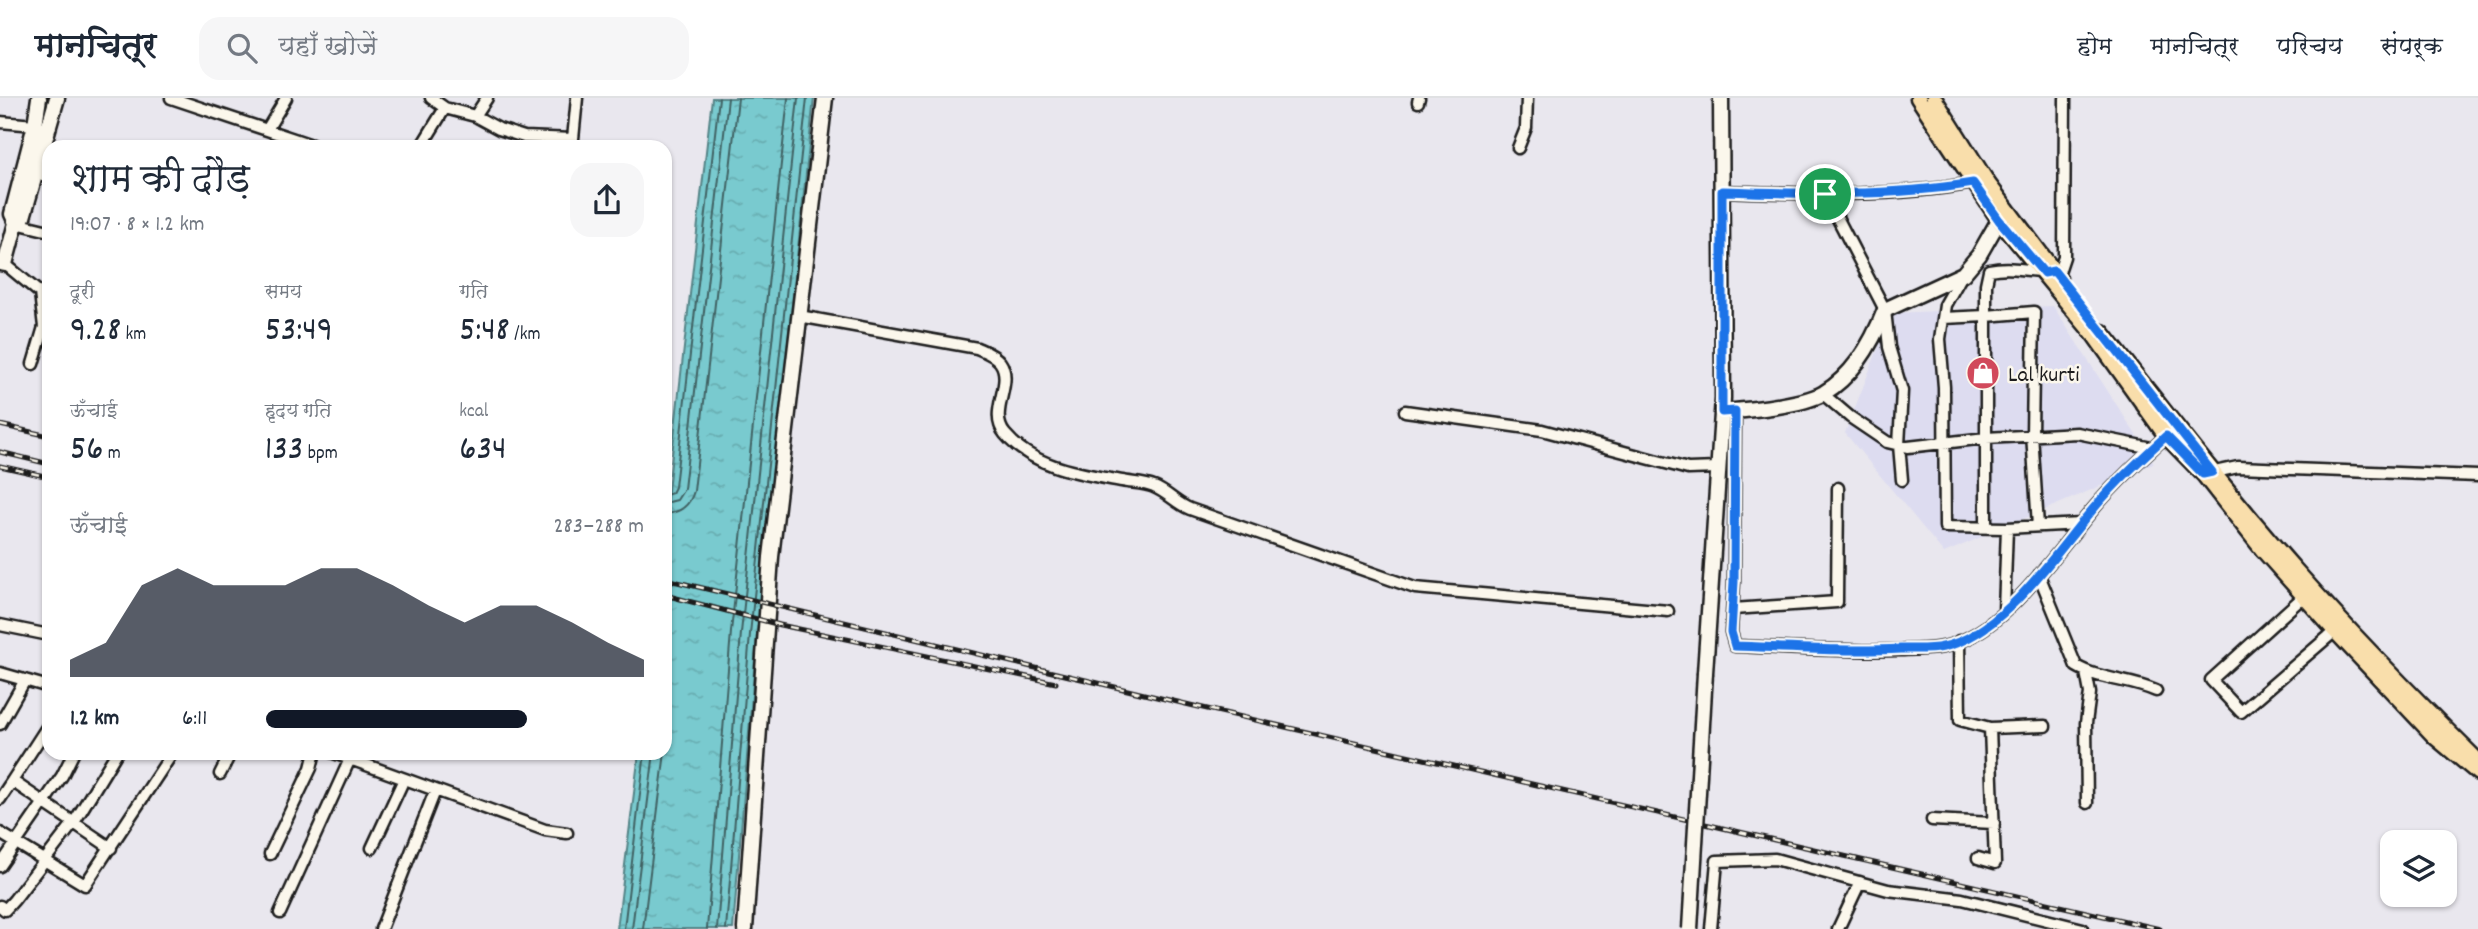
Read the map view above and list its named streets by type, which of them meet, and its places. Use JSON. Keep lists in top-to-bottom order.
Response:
{
  "places": {
    "shop": ["Lal kurti"]
  },
  "page": {
    "header": "मानचित्र",
    "search": "यहाँ खोजें",
    "nav": [
      "होम",
      "मानचित्र",
      "परिचय",
      "संपर्क"
    ],
    "heading": ["शाम की दौड़", "19:07 · 8 × 1.2 km"],
    "stats": [
      ["दूरी", "9.28 km"],
      ["समय", "53:49"],
      ["गति", "5:48 /km"],
      ["ऊँचाई", "56 m"],
      ["हृदय गति", "133 bpm"],
      ["kcal", "634"]
    ],
    "chart": ["ऊँचाई", "283–288 m"],
    "list": [
      {
        "name": "1.2 km",
        "note": "6:11"
      }
    ]
  }
}
